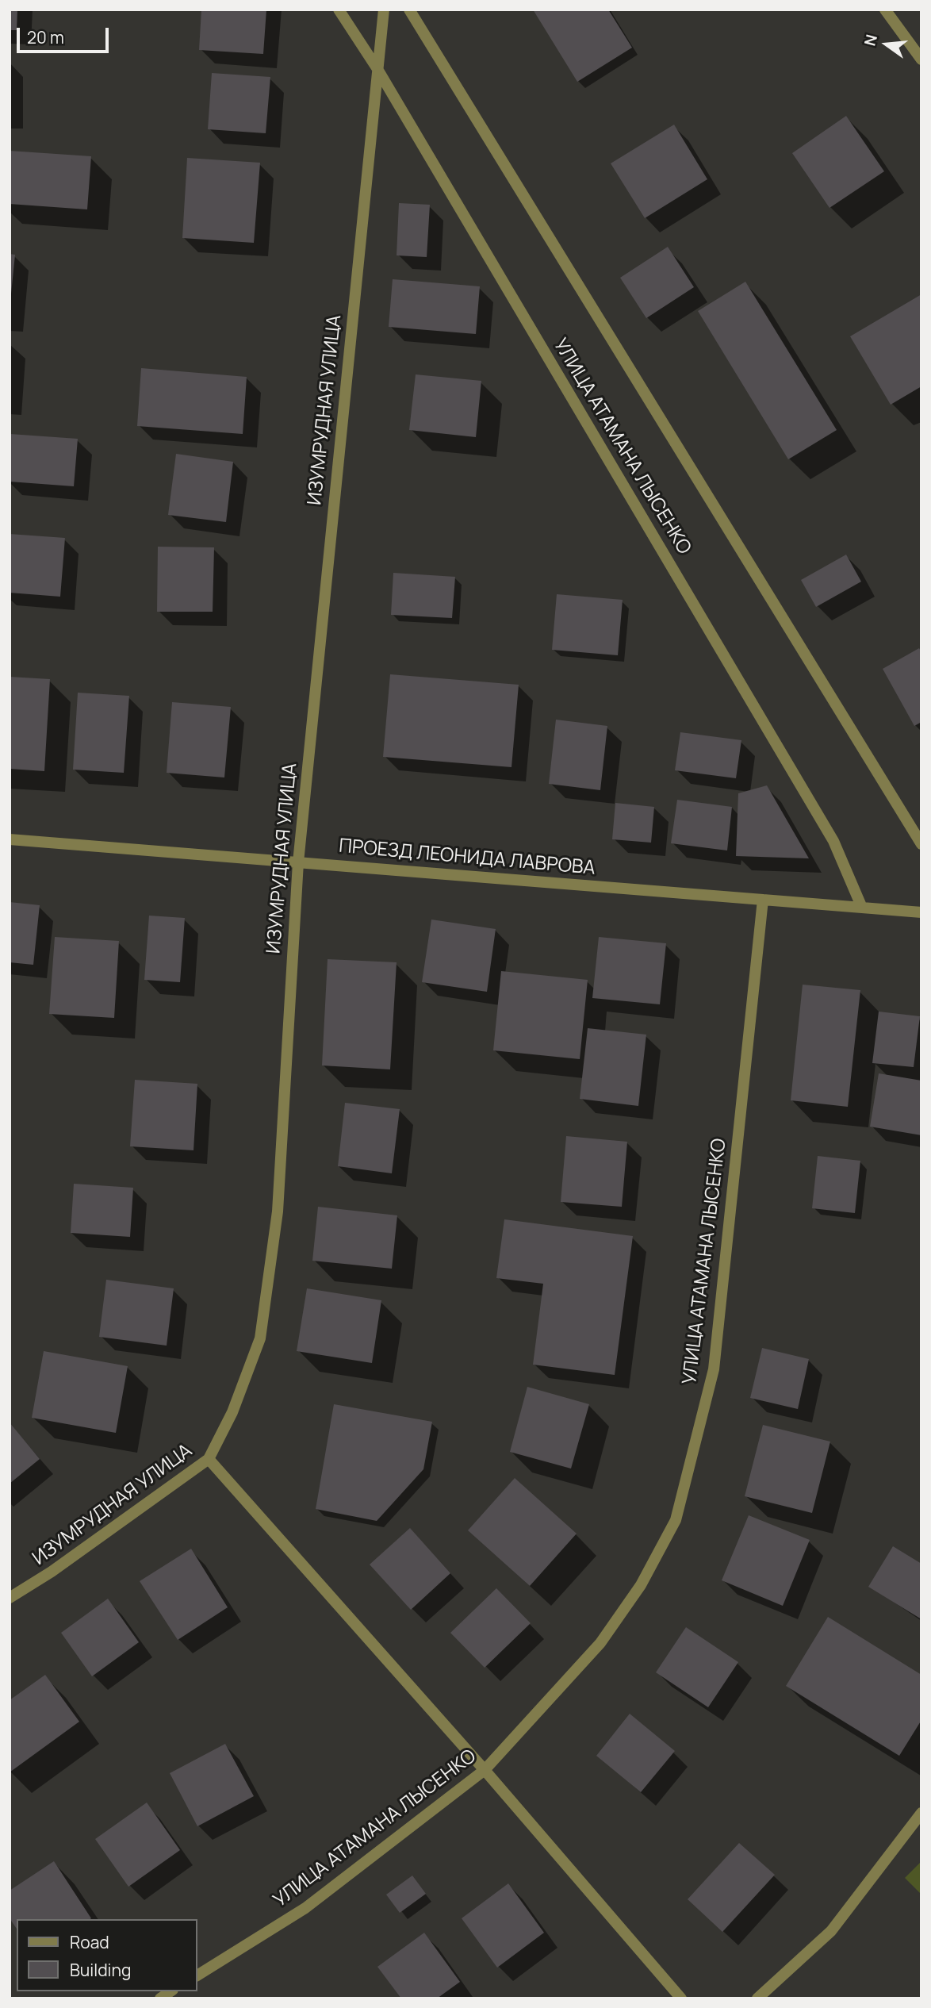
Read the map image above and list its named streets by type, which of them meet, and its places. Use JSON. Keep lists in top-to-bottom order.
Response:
{
  "streets": {
    "street": ["ИЗУМРУДНАЯ УЛИЦА", "УЛИЦА АТАМАНА ЛЫСЕНКО", "ПРОЕЗД ЛЕОНИДА ЛАВРОВА"]
  },
  "crossings": [
    ["ИЗУМРУДНАЯ УЛИЦА", "УЛИЦА АТАМАНА ЛЫСЕНКО"],
    ["ИЗУМРУДНАЯ УЛИЦА", "ПРОЕЗД ЛЕОНИДА ЛАВРОВА"],
    ["УЛИЦА АТАМАНА ЛЫСЕНКО", "ПРОЕЗД ЛЕОНИДА ЛАВРОВА"]
  ],
  "legend": ["Road", "Building"],
  "scale_bar": "20 m",
  "north": "left"
}
